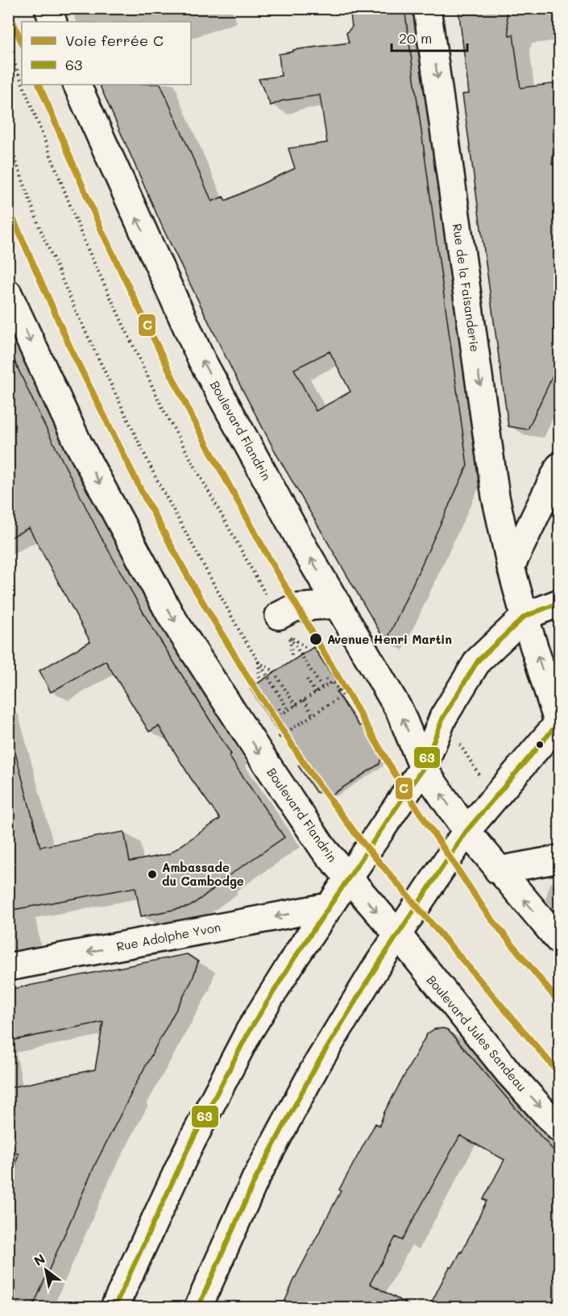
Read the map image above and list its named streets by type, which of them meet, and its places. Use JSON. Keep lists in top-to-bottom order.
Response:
{
  "streets": {
    "street": [
      "Rue de la Faisanderie",
      "Boulevard Flandrin",
      "Rue Adolphe Yvon",
      "Boulevard Jules Sandeau"
    ]
  },
  "crossings": [
    ["Boulevard Flandrin", "Boulevard Jules Sandeau"]
  ],
  "one_way": ["Rue Adolphe Yvon", "Boulevard Jules Sandeau"],
  "places": ["Avenue Henri Martin", "Ambassade du Cambodge"],
  "lines": ["rail line C", "transit line 63"],
  "legend": ["Voie ferrée C", "63"],
  "scale_bar": "20 m",
  "north": "top left"
}
